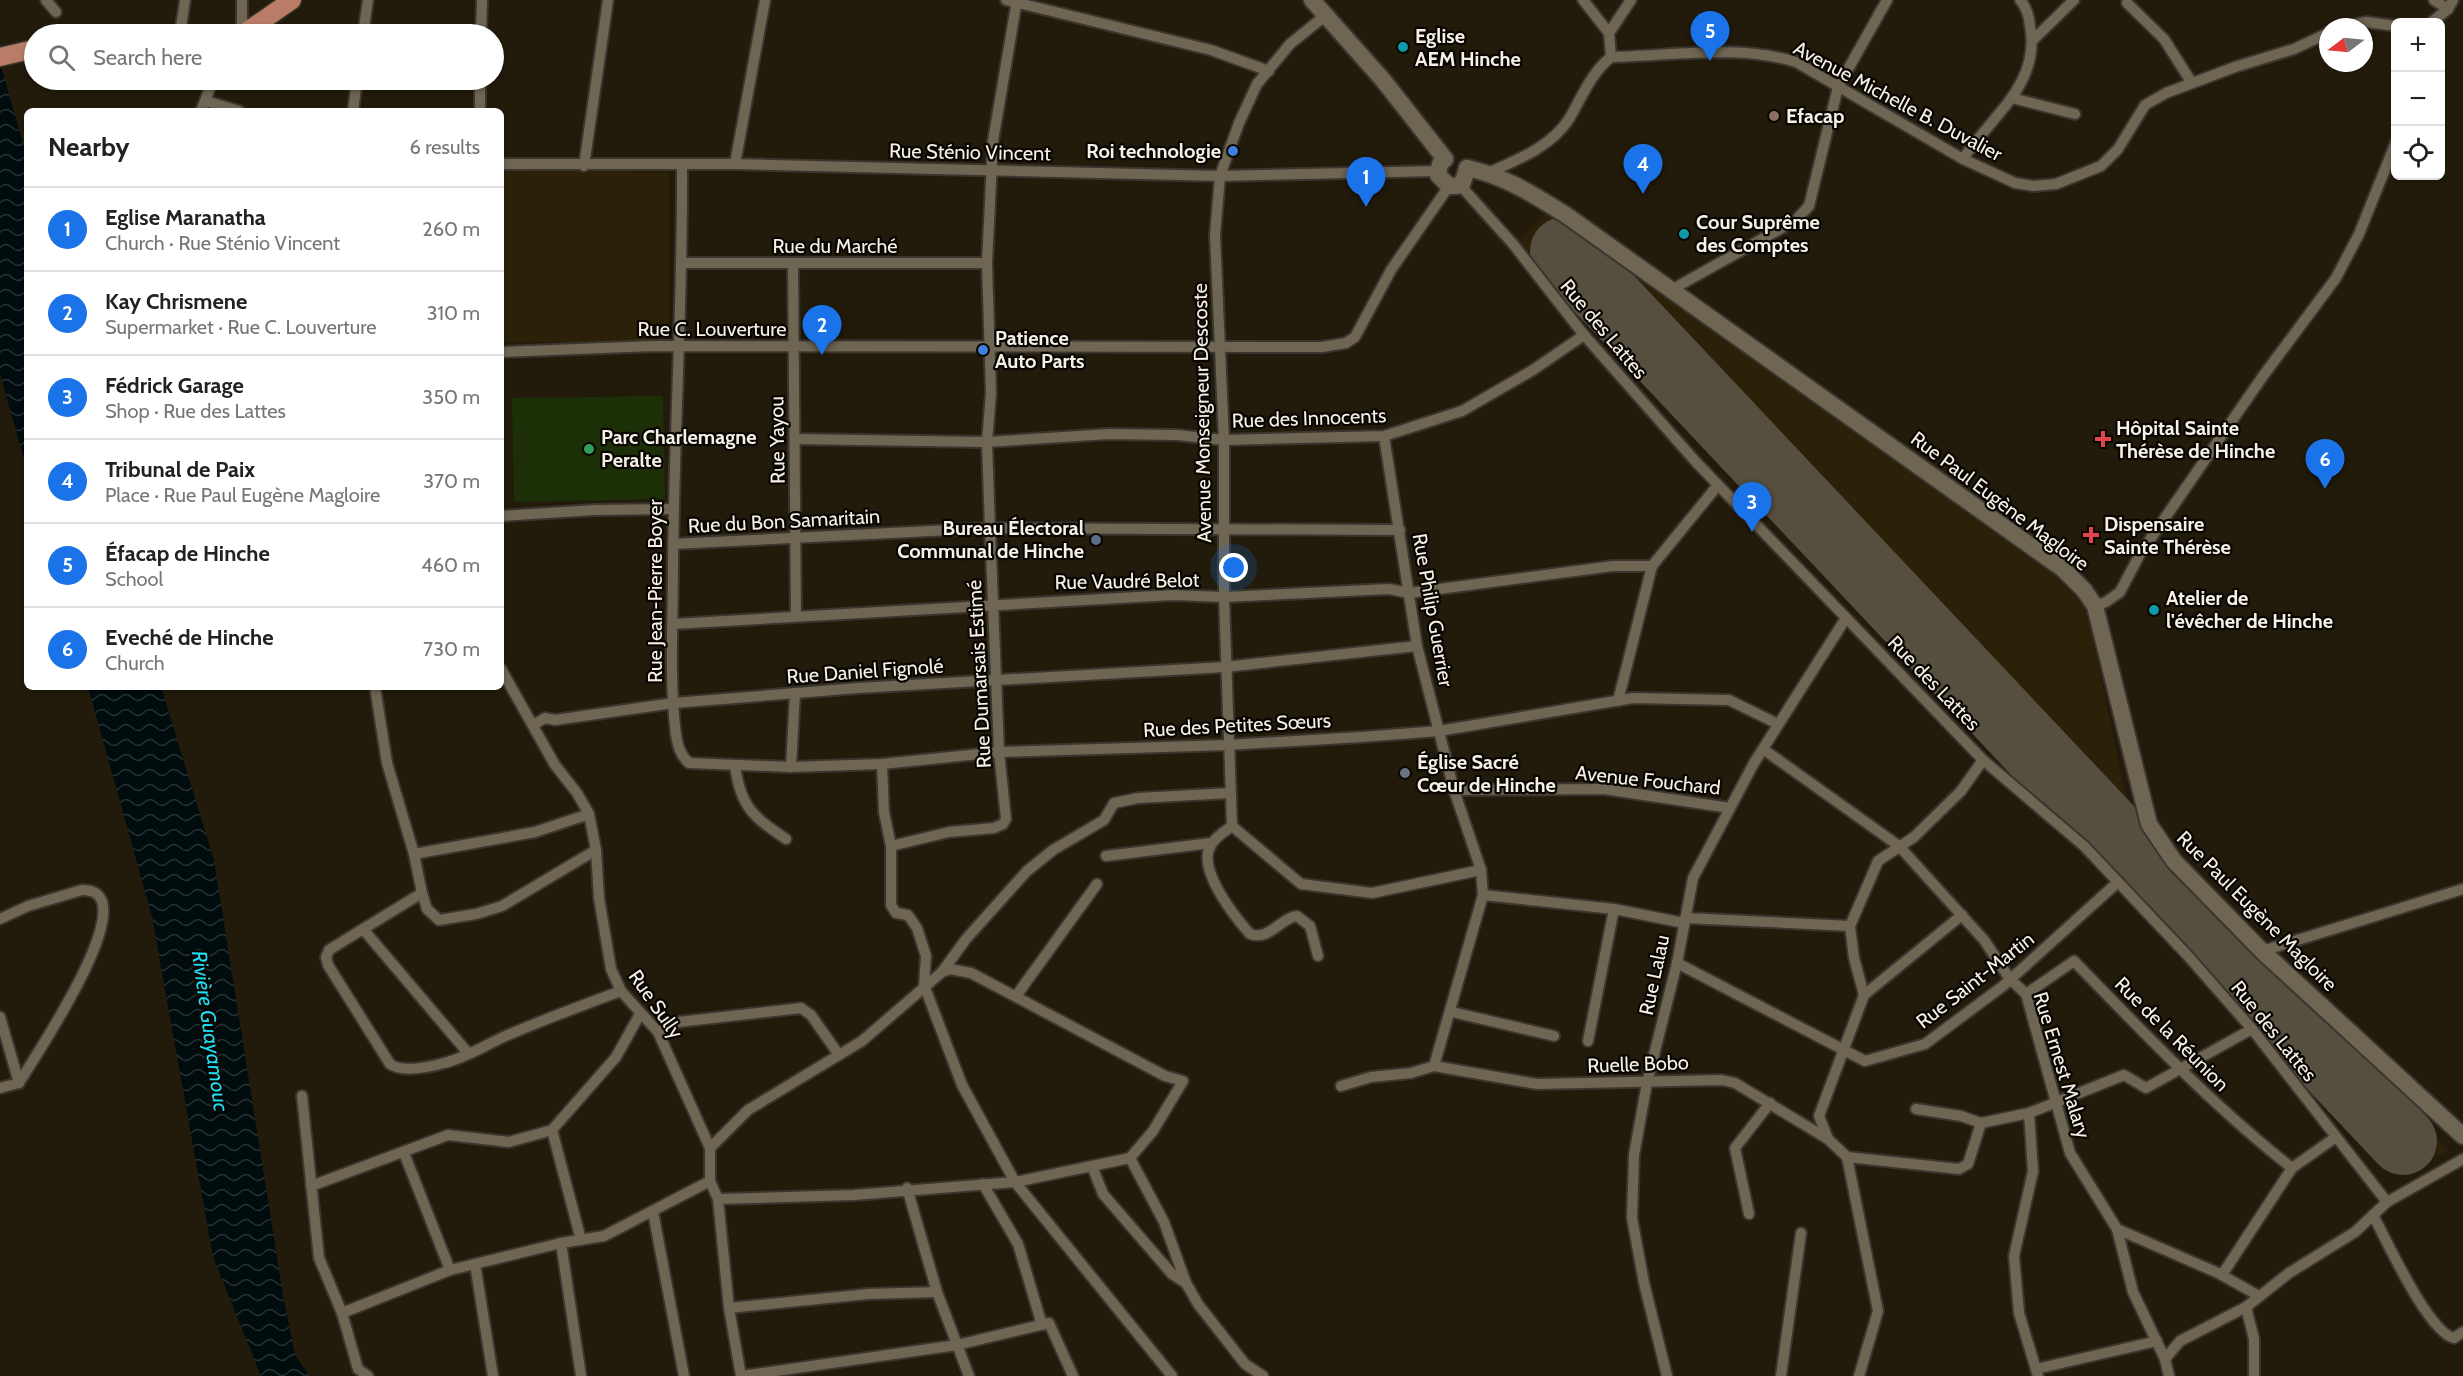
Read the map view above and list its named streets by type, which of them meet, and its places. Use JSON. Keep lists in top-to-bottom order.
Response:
{
  "streets": {
    "main road": ["Rue Paul Eugène Magloire"],
    "street": [
      "Avenue Michelle B. Duvalier",
      "Rue Sténio Vincent",
      "Rue du Marché",
      "Rue C. Louverture",
      "Rue des Lattes",
      "Avenue Monseigneur Descoste",
      "Rue des Innocents",
      "Rue Yayou",
      "Rue du Bon Samaritain",
      "Rue Vaudré Belot",
      "Rue Jean-Pierre Boyer",
      "Rue Philip Guerrier",
      "Rue Daniel Fignolé",
      "Rue Dumarsais Estimé",
      "Rue des Petites Sœurs",
      "Avenue Fouchard",
      "Rue Lalau",
      "Rue Saint-Martin",
      "Rue Sully",
      "Rue de la Réunion",
      "Ruelle Bobo",
      "Rue Ernest Malary"
    ]
  },
  "crossings": [
    ["Rue Sténio Vincent", "Rue C. Louverture"],
    ["Rue Sténio Vincent", "Rue des Lattes"],
    ["Rue Sténio Vincent", "Avenue Monseigneur Descoste"],
    ["Rue Sténio Vincent", "Rue Paul Eugène Magloire"],
    ["Rue Sténio Vincent", "Rue Jean-Pierre Boyer"],
    ["Rue Sténio Vincent", "Rue Dumarsais Estimé"],
    ["Rue du Marché", "Rue Yayou"],
    ["Rue du Marché", "Rue Jean-Pierre Boyer"],
    ["Rue du Marché", "Rue Dumarsais Estimé"],
    ["Rue C. Louverture", "Rue des Lattes"],
    ["Rue C. Louverture", "Avenue Monseigneur Descoste"],
    ["Rue C. Louverture", "Rue Yayou"],
    ["Rue C. Louverture", "Rue Paul Eugène Magloire"],
    ["Rue C. Louverture", "Rue Jean-Pierre Boyer"],
    ["Rue C. Louverture", "Rue Dumarsais Estimé"],
    ["Rue des Lattes", "Rue des Innocents"],
    ["Rue des Lattes", "Rue Paul Eugène Magloire"],
    ["Rue des Lattes", "Rue Lalau"],
    ["Rue des Lattes", "Rue Saint-Martin"],
    ["Avenue Monseigneur Descoste", "Rue des Innocents"],
    ["Avenue Monseigneur Descoste", "Rue du Bon Samaritain"],
    ["Avenue Monseigneur Descoste", "Rue Vaudré Belot"],
    ["Avenue Monseigneur Descoste", "Rue Daniel Fignolé"],
    ["Avenue Monseigneur Descoste", "Rue des Petites Sœurs"],
    ["Rue des Innocents", "Rue Yayou"],
    ["Rue des Innocents", "Rue Philip Guerrier"],
    ["Rue des Innocents", "Rue Dumarsais Estimé"],
    ["Rue Yayou", "Rue du Bon Samaritain"],
    ["Rue Yayou", "Rue Vaudré Belot"],
    ["Rue du Bon Samaritain", "Rue Jean-Pierre Boyer"],
    ["Rue du Bon Samaritain", "Rue Philip Guerrier"],
    ["Rue du Bon Samaritain", "Rue Dumarsais Estimé"],
    ["Rue Vaudré Belot", "Rue Jean-Pierre Boyer"],
    ["Rue Vaudré Belot", "Rue Philip Guerrier"],
    ["Rue Vaudré Belot", "Rue Dumarsais Estimé"],
    ["Rue Jean-Pierre Boyer", "Rue Daniel Fignolé"],
    ["Rue Jean-Pierre Boyer", "Rue des Petites Sœurs"],
    ["Rue Philip Guerrier", "Rue Daniel Fignolé"],
    ["Rue Philip Guerrier", "Rue des Petites Sœurs"],
    ["Rue Philip Guerrier", "Avenue Fouchard"],
    ["Rue Philip Guerrier", "Ruelle Bobo"],
    ["Rue Daniel Fignolé", "Rue Dumarsais Estimé"],
    ["Rue Daniel Fignolé", "Rue Sully"],
    ["Rue Dumarsais Estimé", "Rue des Petites Sœurs"],
    ["Rue des Petites Sœurs", "Rue Lalau"],
    ["Avenue Fouchard", "Rue Lalau"],
    ["Rue Lalau", "Rue Saint-Martin"],
    ["Rue Lalau", "Ruelle Bobo"],
    ["Rue Lalau", "Rue Ernest Malary"],
    ["Rue Saint-Martin", "Rue Ernest Malary"],
    ["Rue de la Réunion", "Rue Ernest Malary"]
  ],
  "water": ["Rivière Guayamouc"],
  "places": {
    "other": [
      "Eglise AEM Hinche",
      "Efacap",
      "Roi technologie",
      "Cour Suprême des Comptes",
      "Patience Auto Parts",
      "Parc Charlemagne Peralte",
      "Bureau Électoral Communal de Hinche",
      "Atelier de l'évêcher de Hinche",
      "Église Sacré Cœur de Hinche"
    ],
    "health": ["Hôpital Sainte Thérèse de Hinche", "Dispensaire Sainte Thérèse"]
  },
  "north": "left",
  "page": {
    "pins": [
      "5",
      "4",
      "1",
      "2",
      "6",
      "3"
    ],
    "map_buttons": ["+", "−"],
    "search": "Search here",
    "heading": ["Nearby", "6 results"],
    "list": [
      {
        "mark": "1",
        "name": "Eglise Maranatha",
        "note": "Church · Rue Sténio Vincent",
        "value": "260 m"
      },
      {
        "mark": "2",
        "name": "Kay Chrismene",
        "note": "Supermarket · Rue C. Louverture",
        "value": "310 m"
      },
      {
        "mark": "3",
        "name": "Fédrick Garage",
        "note": "Shop · Rue des Lattes",
        "value": "350 m"
      },
      {
        "mark": "4",
        "name": "Tribunal de Paix",
        "note": "Place · Rue Paul Eugène Magloire",
        "value": "370 m"
      },
      {
        "mark": "5",
        "name": "Éfacap de Hinche",
        "note": "School",
        "value": "460 m"
      },
      {
        "mark": "6",
        "name": "Eveché de Hinche",
        "note": "Church",
        "value": "730 m"
      }
    ]
  }
}
